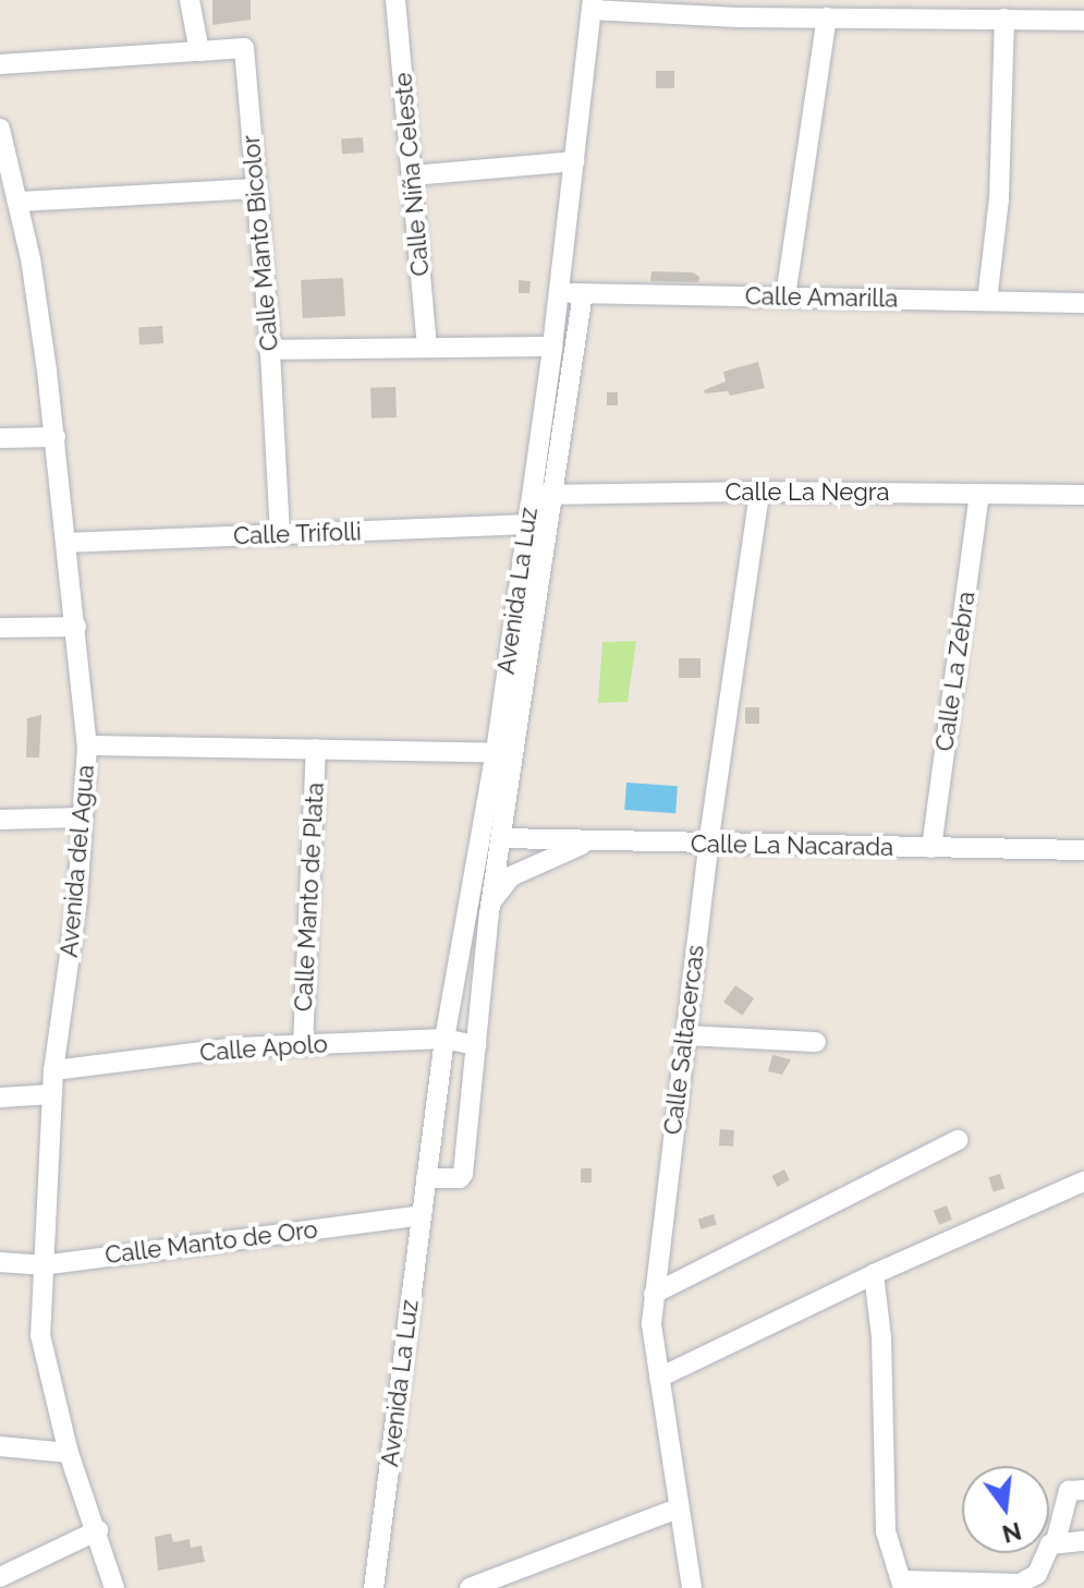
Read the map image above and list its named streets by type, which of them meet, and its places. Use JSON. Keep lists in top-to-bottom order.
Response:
{
  "streets": {
    "street": [
      "Calle Niña Celeste",
      "Calle Manto Bicolor",
      "Calle Amarilla",
      "Calle La Negra",
      "Calle Trifolli",
      "Avenida La Luz",
      "Calle La Zebra",
      "Calle La Nacarada",
      "Avenida del Agua",
      "Calle Manto de Plata",
      "Calle Saltacercas",
      "Calle Apolo",
      "Calle Manto de Oro"
    ]
  },
  "crossings": [
    ["Calle Manto Bicolor", "Calle Trifolli"],
    ["Calle Amarilla", "Avenida La Luz"],
    ["Calle La Negra", "Avenida La Luz"],
    ["Calle La Negra", "Calle La Zebra"],
    ["Calle La Negra", "Calle Saltacercas"],
    ["Calle Trifolli", "Avenida La Luz"],
    ["Calle Trifolli", "Avenida del Agua"],
    ["Avenida La Luz", "Calle La Nacarada"],
    ["Avenida La Luz", "Calle Apolo"],
    ["Avenida La Luz", "Calle Manto de Oro"],
    ["Calle La Zebra", "Calle La Nacarada"],
    ["Calle La Nacarada", "Calle Saltacercas"],
    ["Avenida del Agua", "Calle Apolo"],
    ["Avenida del Agua", "Calle Manto de Oro"],
    ["Calle Manto de Plata", "Calle Apolo"]
  ],
  "north": "bottom"
}
